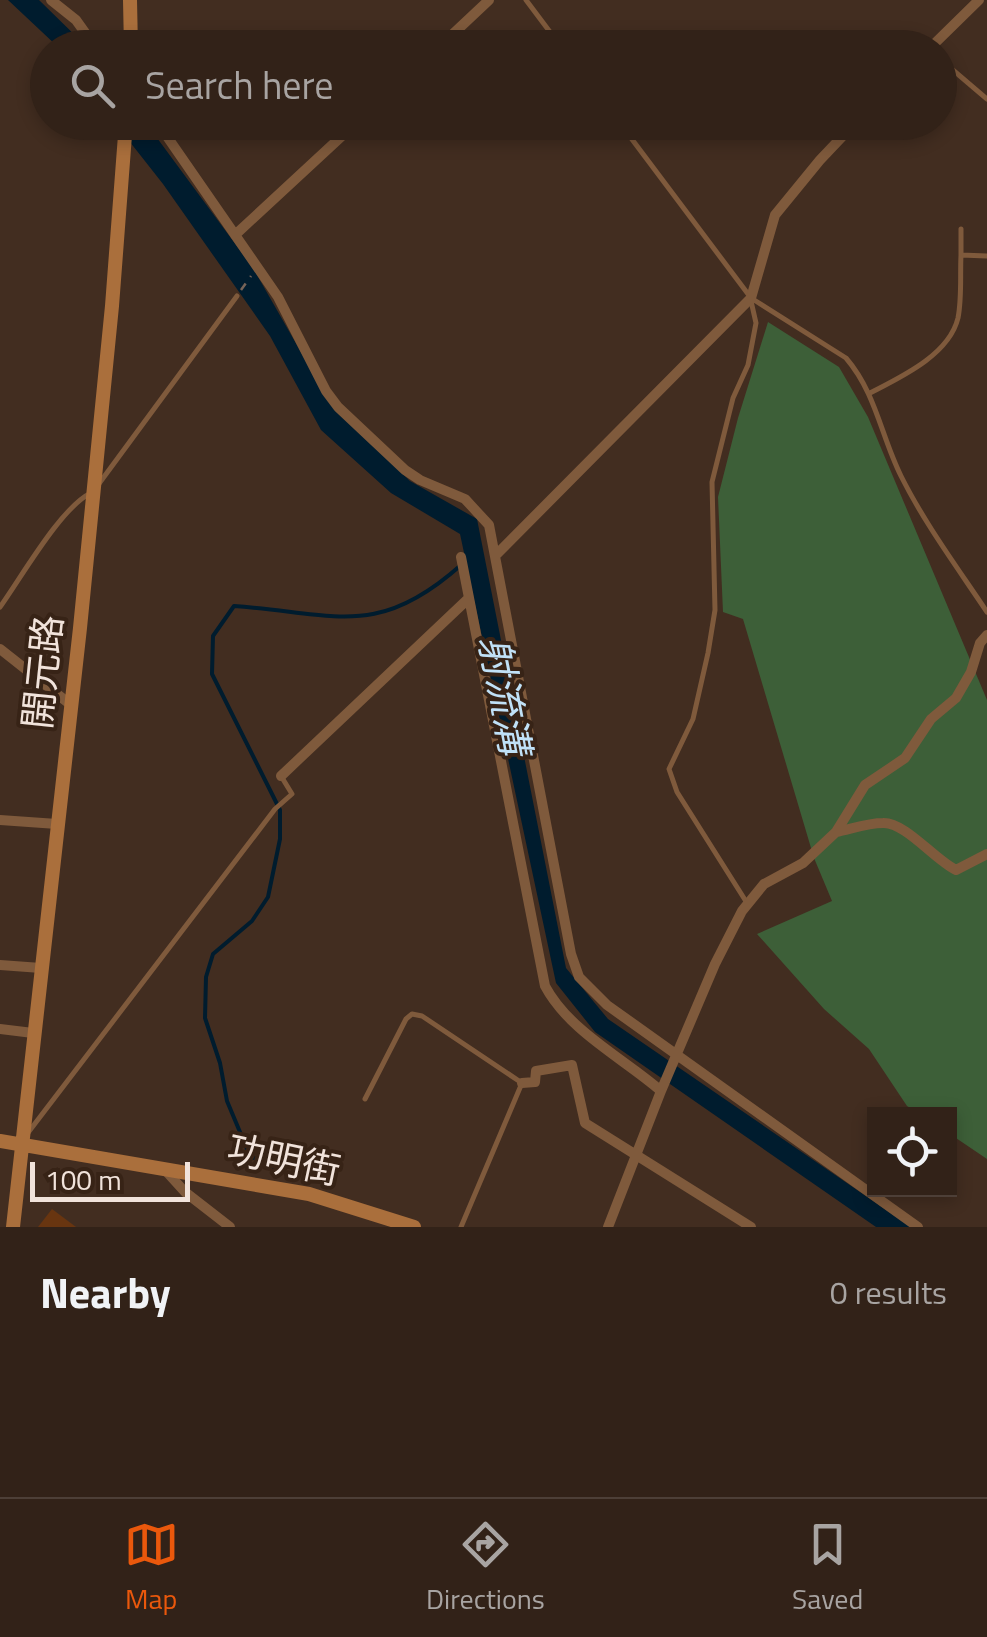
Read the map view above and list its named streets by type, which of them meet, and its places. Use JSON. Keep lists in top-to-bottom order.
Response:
{
  "streets": {
    "main road": ["開元路", "功明街"]
  },
  "crossings": [
    ["開元路", "功明街"]
  ],
  "water": ["射流溝"],
  "scale_bar": "100 m",
  "page": {
    "search": "Search here",
    "scale": "100 m",
    "heading": ["Nearby", "0 results"],
    "nav": ["Map", "Directions", "Saved"]
  }
}
